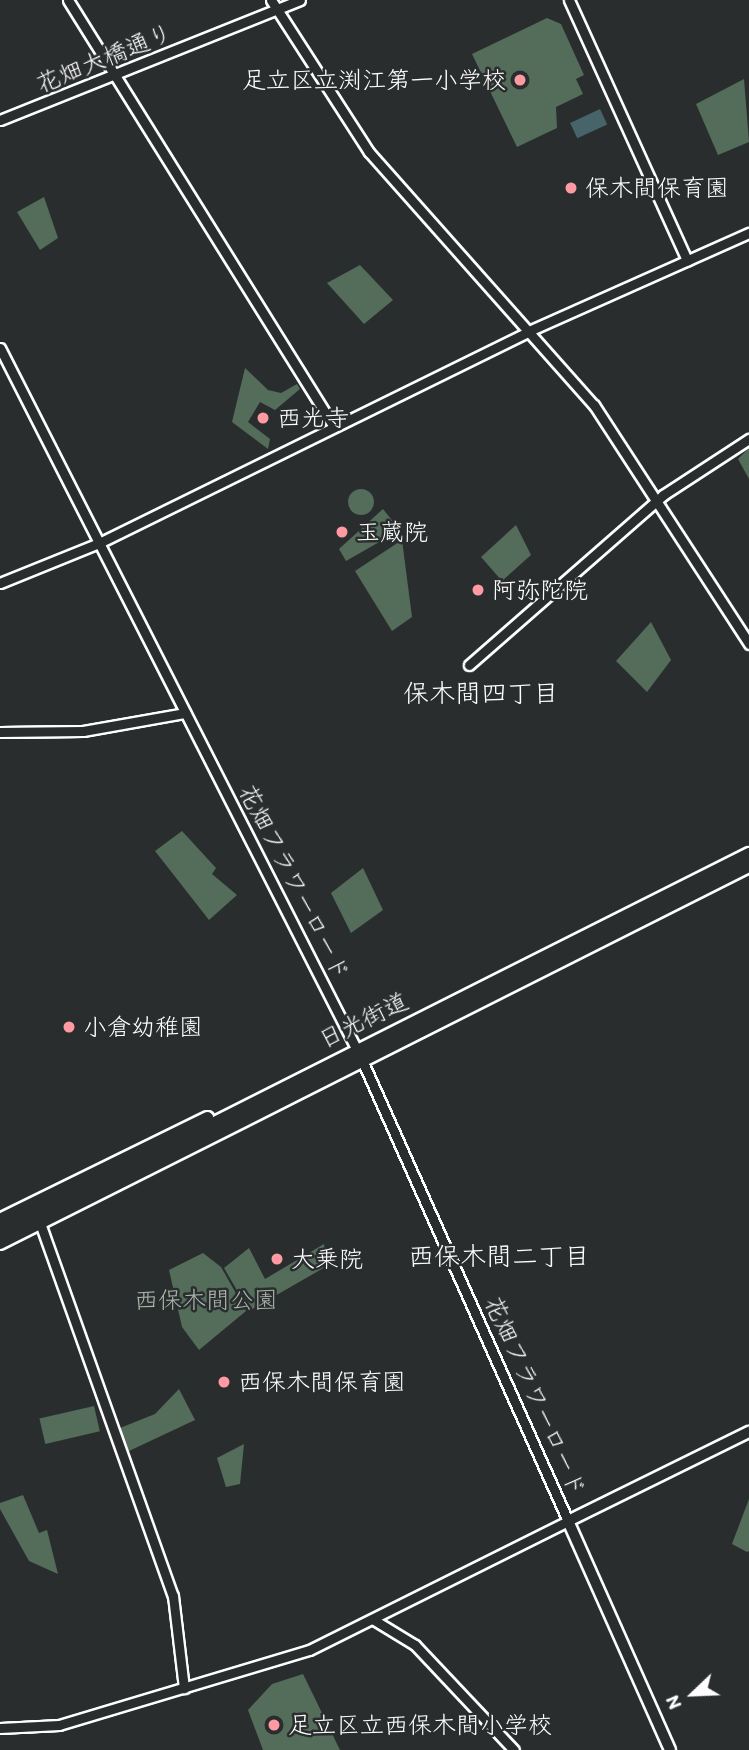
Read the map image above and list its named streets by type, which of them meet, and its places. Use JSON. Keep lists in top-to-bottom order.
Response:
{
  "streets": {
    "highway": ["日光街道"],
    "main road": ["花畑フラワーロード"],
    "street": ["花畑大橋通り"]
  },
  "crossings": [
    ["花畑フラワーロード", "日光街道"]
  ],
  "districts": ["保木間四丁目", "西保木間二丁目"],
  "parks": ["西保木間公園"],
  "places": [
    "足立区立渕江第一小学校",
    "保木間保育園",
    "西光寺",
    "玉蔵院",
    "阿弥陀院",
    "小倉幼稚園",
    "大乗院",
    "西保木間保育園",
    "足立区立西保木間小学校"
  ],
  "north": "bottom left"
}
